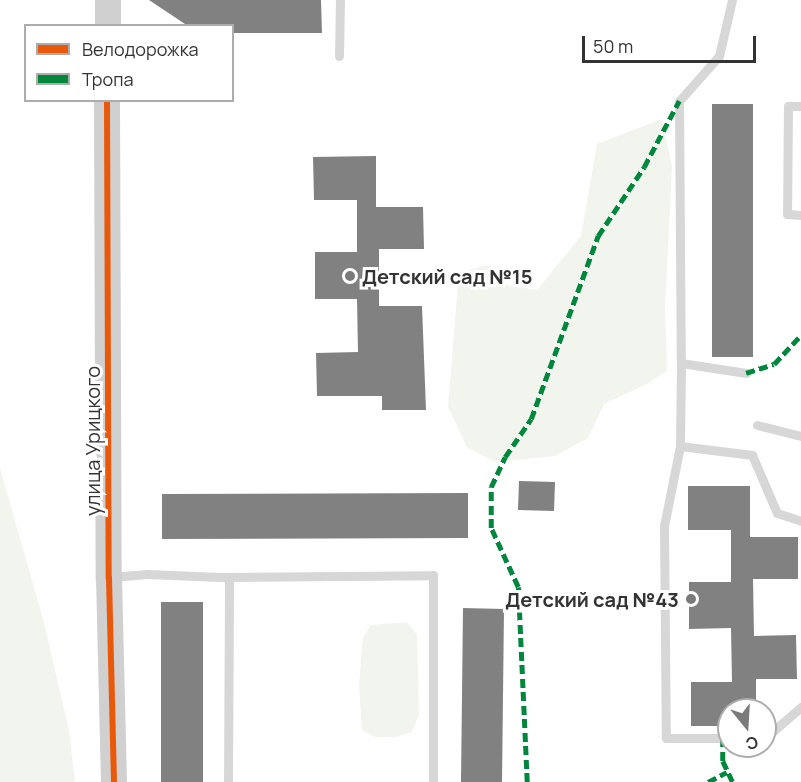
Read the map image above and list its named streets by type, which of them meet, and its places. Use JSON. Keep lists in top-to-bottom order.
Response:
{
  "streets": {
    "street": ["улица Урицкого"]
  },
  "places": ["Детский сад №15", "Детский сад №43"],
  "legend": ["Велодорожка", "Тропа"],
  "scale_bar": "50 m",
  "north": "bottom"
}
